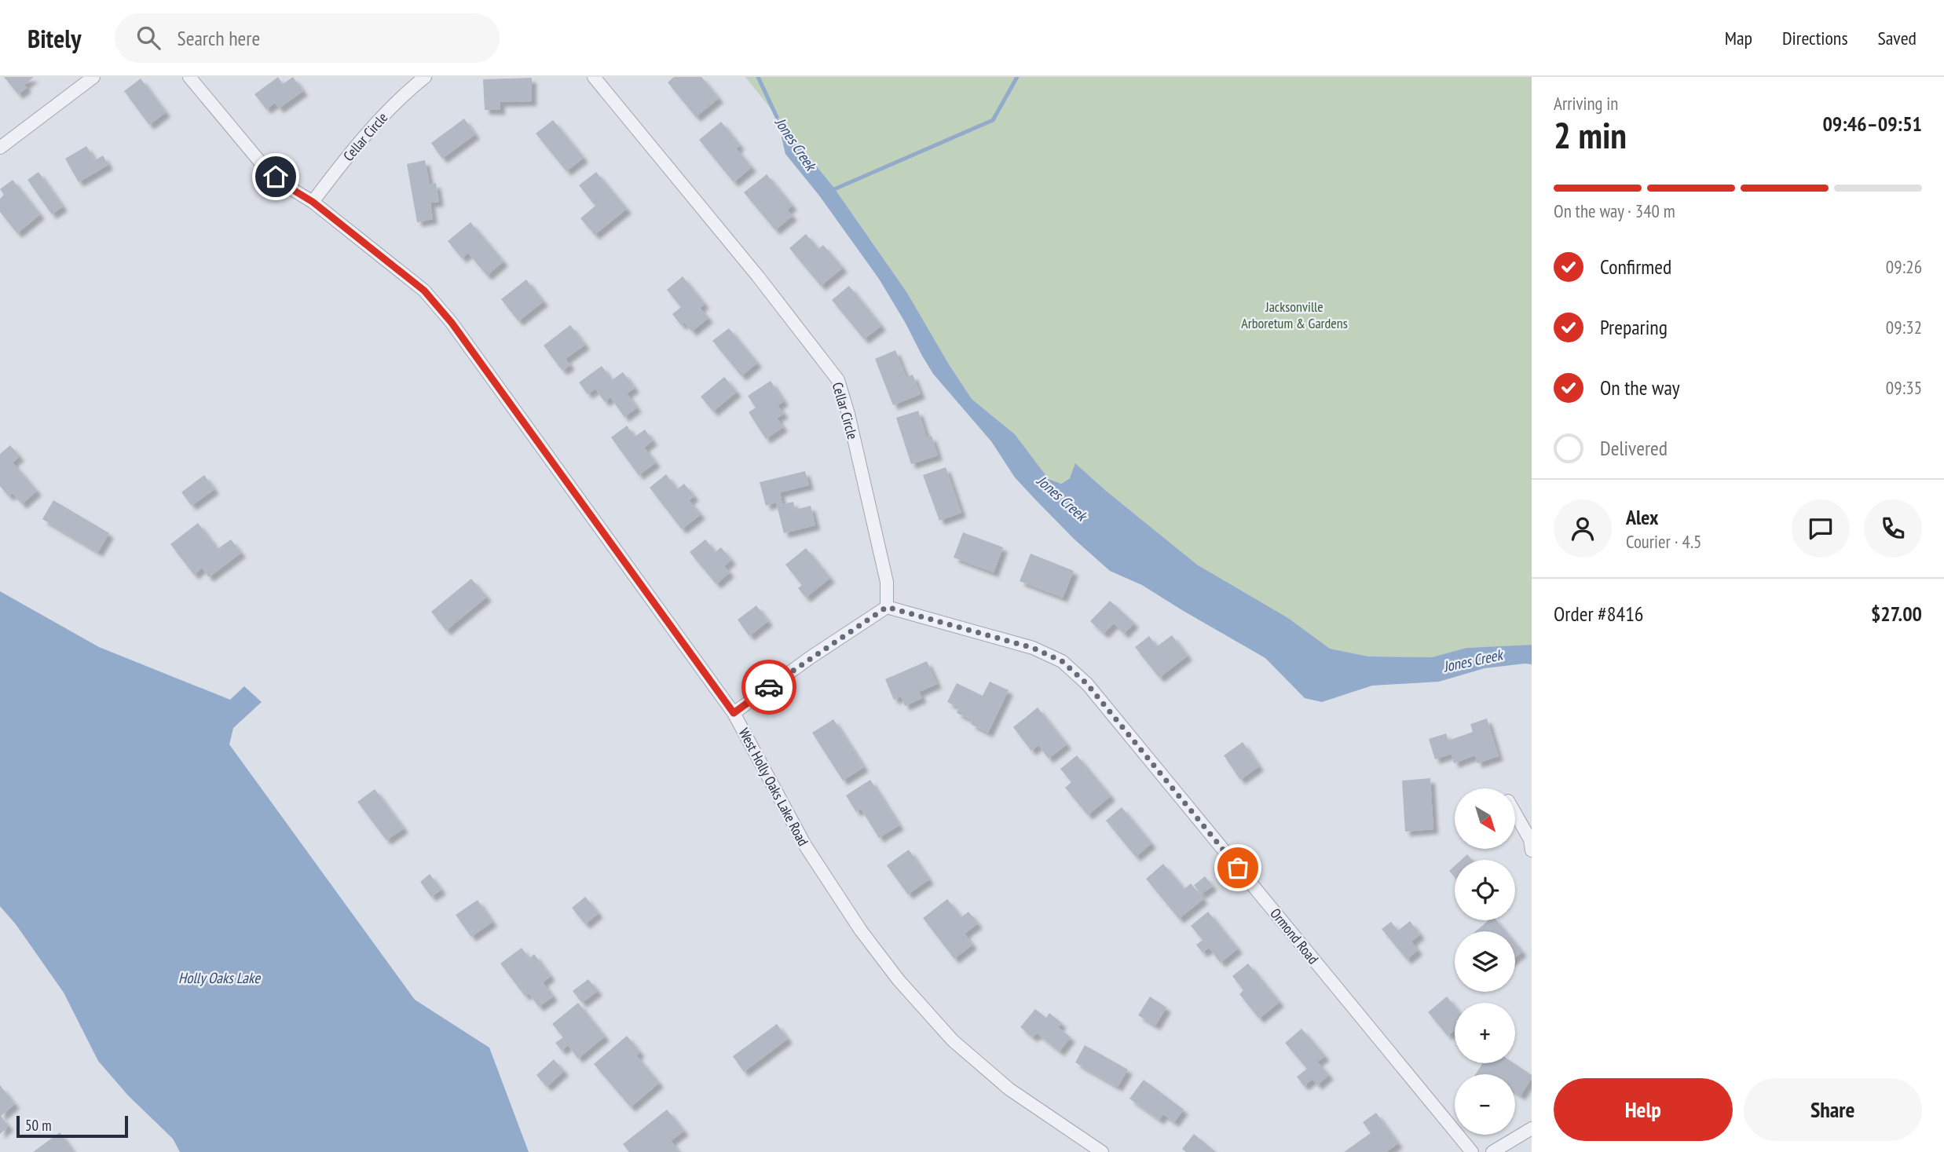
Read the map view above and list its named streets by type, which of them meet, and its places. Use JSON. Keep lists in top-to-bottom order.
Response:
{
  "streets": {
    "street": ["Cellar Circle", "West Holly Oaks Lake Road", "Ormond Road"]
  },
  "crossings": [
    ["Cellar Circle", "West Holly Oaks Lake Road"],
    ["Cellar Circle", "Ormond Road"]
  ],
  "water": ["Jones Creek", "Holly Oaks Lake"],
  "parks": ["Jacksonville Arboretum & Gardens"],
  "scale_bar": "50 m",
  "north": "bottom right",
  "page": {
    "header": "Bitely",
    "search": "Search here",
    "nav": ["Map", "Directions", "Saved"],
    "heading": ["2 min", "Arriving in", "09:46–09:51"],
    "panel": [
      "Alex",
      "Courier · 4.5",
      "Order #8416",
      "$27.00"
    ],
    "bar": "On the way · 340 m",
    "list": [
      ["Confirmed", "09:26"],
      ["Preparing", "09:32"],
      ["On the way", "09:35"],
      "Delivered"
    ],
    "map_buttons": ["+", "−"],
    "buttons": ["Help", "Share"],
    "scale": "50 m"
  }
}
